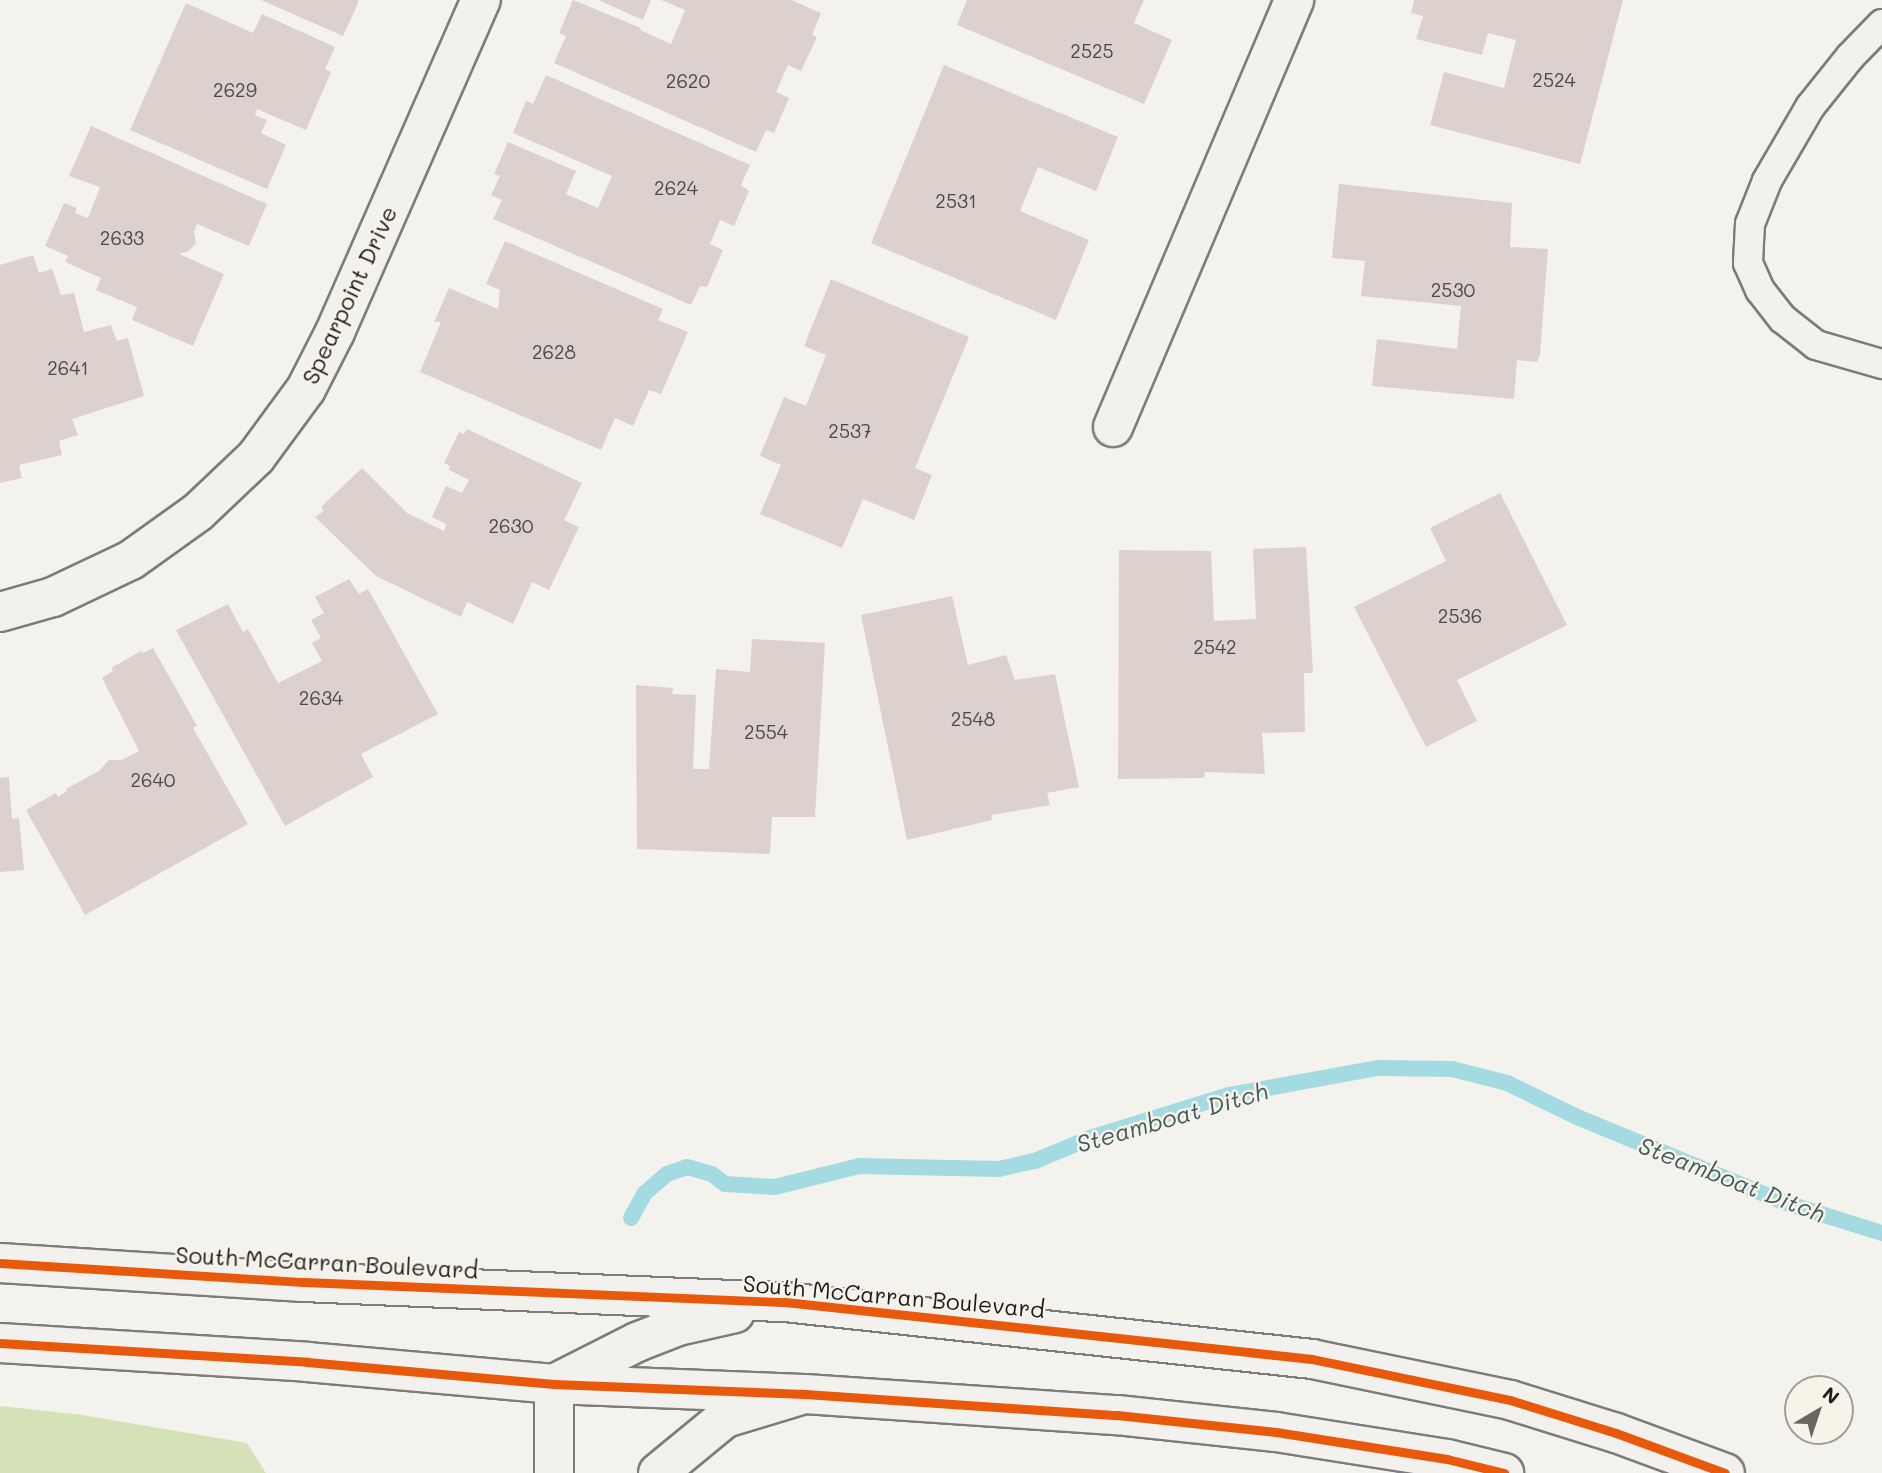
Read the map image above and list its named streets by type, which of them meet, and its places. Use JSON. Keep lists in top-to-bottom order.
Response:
{
  "streets": {
    "main road": ["Spearpoint Drive", "South McCarran Boulevard"]
  },
  "water": ["Steamboat Ditch"],
  "house_numbers": [
    "2525",
    "2524",
    "2620",
    "2629",
    "2624",
    "2531",
    "2633",
    "2530",
    "2628",
    "2641",
    "2537",
    "2630",
    "2536",
    "2542",
    "2634",
    "2548",
    "2554",
    "2640"
  ],
  "north": "top right"
}
